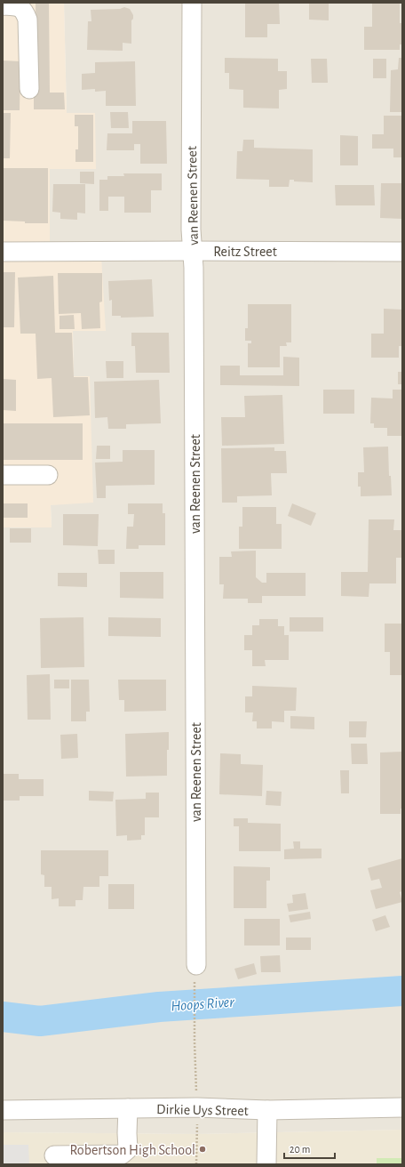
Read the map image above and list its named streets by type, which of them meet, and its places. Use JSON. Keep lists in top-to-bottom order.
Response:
{
  "streets": {
    "street": ["van Reenen Street", "Reitz Street", "Dirkie Uys Street"]
  },
  "crossings": [
    ["van Reenen Street", "Reitz Street"]
  ],
  "water": ["Hoops River"],
  "places": ["Robertson High School"],
  "scale_bar": "20 m"
}
